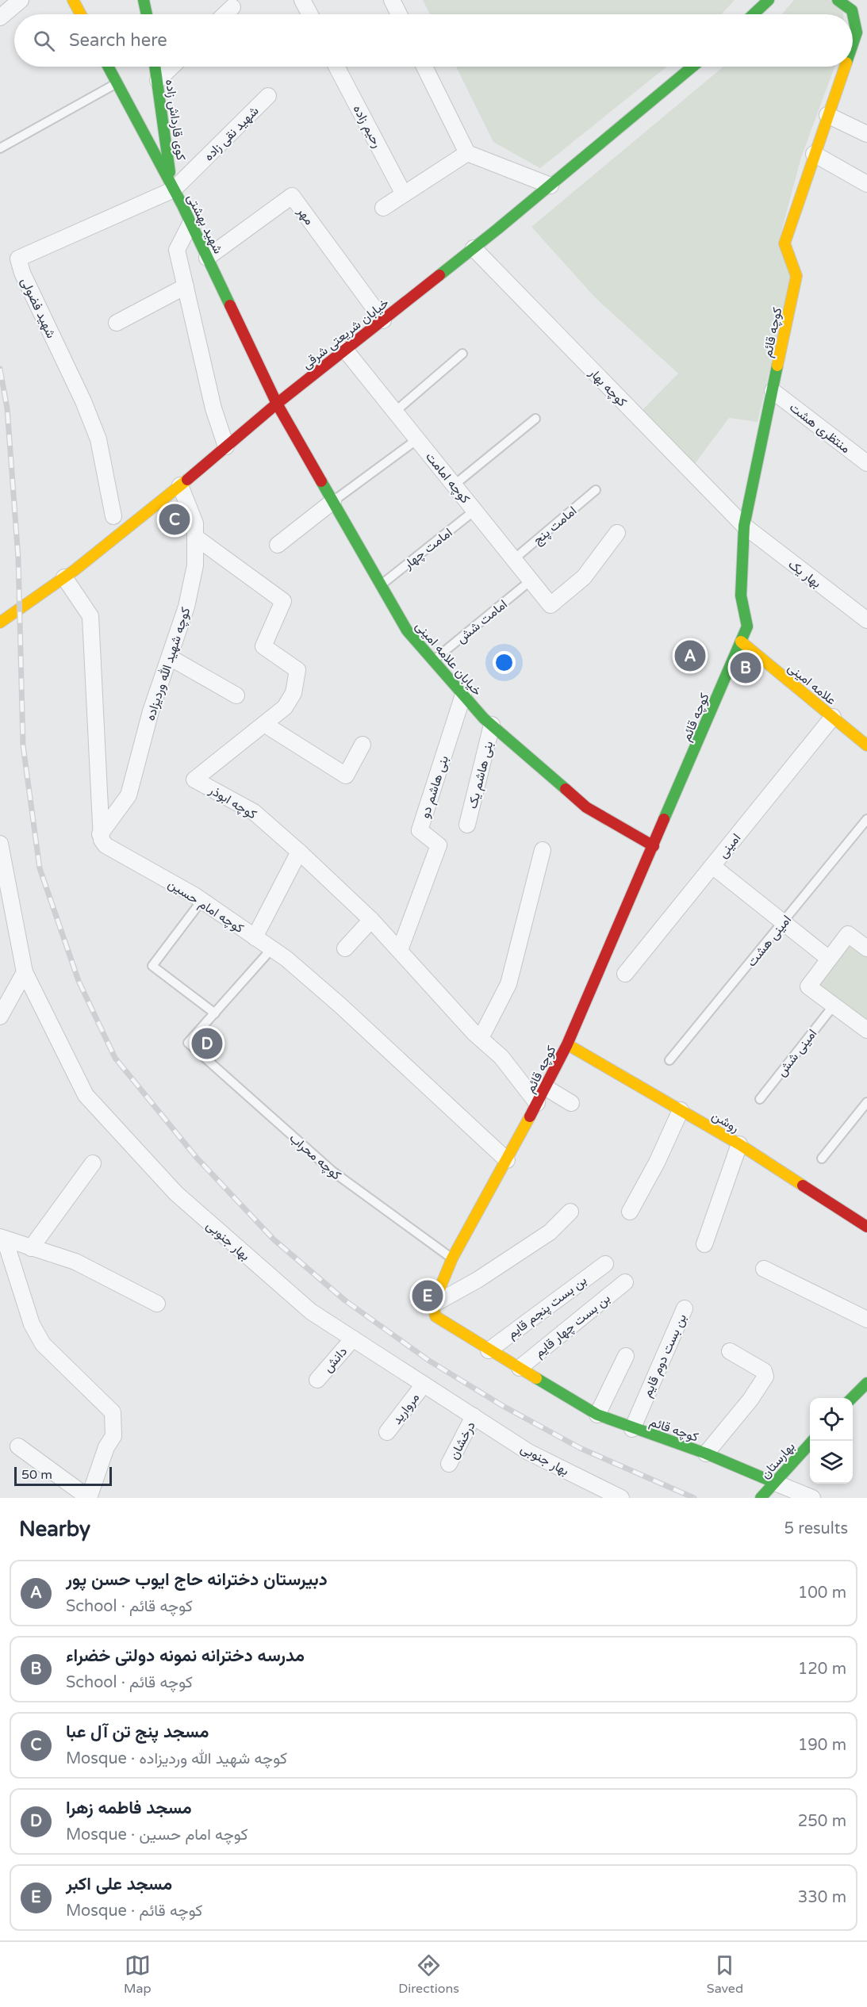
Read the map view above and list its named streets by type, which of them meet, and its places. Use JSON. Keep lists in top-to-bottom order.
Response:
{
  "streets": {
    "street": [
      "کوی قارداش زاده",
      "رحیم زاده",
      "شهید نقی زاده",
      "مهر",
      "شهید بهشتی",
      "شهید فضولی",
      "کوچه قائم",
      "خیابان شریعتی شرقی",
      "کوچه بهار",
      "منتظری هشت",
      "کوچه امامت",
      "بهار یک",
      "خیابان علامه امینی",
      "کوچه شهید الله وردیزاده",
      "علامه امینی",
      "بنی هاشم یک",
      "بنی هاشم دو",
      "کوچه ابوذر",
      "امینی",
      "کوچه امام حسین",
      "روشن",
      "بهار جنوبی",
      "بن بست پنجم قایم",
      "بن بست چهار قایم",
      "بن بست دوم قایم",
      "دانش",
      "مروارید",
      "درخشان",
      "بهارستان"
    ],
    "lane": [
      "امامت پنج",
      "امامت چهار",
      "امامت شش",
      "امینی هشت",
      "امینی شش",
      "کوچه محراب"
    ]
  },
  "crossings": [
    ["کوی قارداش زاده", "شهید نقی زاده"],
    ["کوی قارداش زاده", "شهید بهشتی"],
    ["کوی قارداش زاده", "شهید فضولی"],
    ["شهید نقی زاده", "شهید بهشتی"],
    ["شهید نقی زاده", "شهید فضولی"],
    ["مهر", "شهید بهشتی"],
    ["مهر", "خیابان شریعتی شرقی"],
    ["شهید بهشتی", "شهید فضولی"],
    ["شهید بهشتی", "خیابان شریعتی شرقی"],
    ["شهید بهشتی", "خیابان علامه امینی"],
    ["کوچه قائم", "کوچه بهار"],
    ["کوچه قائم", "منتظری هشت"],
    ["کوچه قائم", "بهار یک"],
    ["کوچه قائم", "خیابان علامه امینی"],
    ["کوچه قائم", "علامه امینی"],
    ["کوچه قائم", "کوچه ابوذر"],
    ["کوچه قائم", "کوچه امام حسین"],
    ["کوچه قائم", "روشن"],
    ["کوچه قائم", "کوچه محراب"],
    ["کوچه قائم", "بن بست پنجم قایم"],
    ["کوچه قائم", "بن بست چهار قایم"],
    ["کوچه قائم", "بن بست دوم قایم"],
    ["کوچه قائم", "بهارستان"],
    ["خیابان شریعتی شرقی", "کوچه بهار"],
    ["خیابان شریعتی شرقی", "کوچه امامت"],
    ["خیابان شریعتی شرقی", "خیابان علامه امینی"],
    ["خیابان شریعتی شرقی", "کوچه شهید الله وردیزاده"],
    ["کوچه بهار", "بهار یک"],
    ["کوچه امامت", "امامت پنج"],
    ["کوچه امامت", "امامت چهار"],
    ["کوچه امامت", "امامت شش"],
    ["امامت چهار", "خیابان علامه امینی"],
    ["امامت شش", "خیابان علامه امینی"],
    ["خیابان علامه امینی", "بنی هاشم یک"],
    ["خیابان علامه امینی", "بنی هاشم دو"],
    ["کوچه شهید الله وردیزاده", "کوچه ابوذر"],
    ["کوچه شهید الله وردیزاده", "کوچه امام حسین"],
    ["علامه امینی", "امینی"],
    ["بنی هاشم دو", "کوچه ابوذر"],
    ["بهار جنوبی", "دانش"],
    ["بهار جنوبی", "مروارید"],
    ["بهار جنوبی", "درخشان"]
  ],
  "scale_bar": "50 m",
  "page": {
    "search": "Search here",
    "pins": [
      "C",
      "A",
      "B",
      "D",
      "E"
    ],
    "scale": "50 m",
    "heading": ["Nearby", "5 results"],
    "list": [
      {
        "mark": "A",
        "name": "دبیرستان دخترانه حاج ایوب حسن پور",
        "note": "School · کوچه قائم",
        "value": "100 m"
      },
      {
        "mark": "B",
        "name": "مدرسه دخترانه نمونه دولتی خضراء",
        "note": "School · کوچه قائم",
        "value": "120 m"
      },
      {
        "mark": "C",
        "name": "مسجد پنج تن آل عبا",
        "note": "Mosque · کوچه شهید الله وردیزاده",
        "value": "190 m"
      },
      {
        "mark": "D",
        "name": "مسجد فاطمه زهرا",
        "note": "Mosque · کوچه امام حسین",
        "value": "250 m"
      },
      {
        "mark": "E",
        "name": "مسجد علی اکبر",
        "note": "Mosque · کوچه قائم",
        "value": "330 m"
      }
    ],
    "nav": ["Map", "Directions", "Saved"]
  }
}
